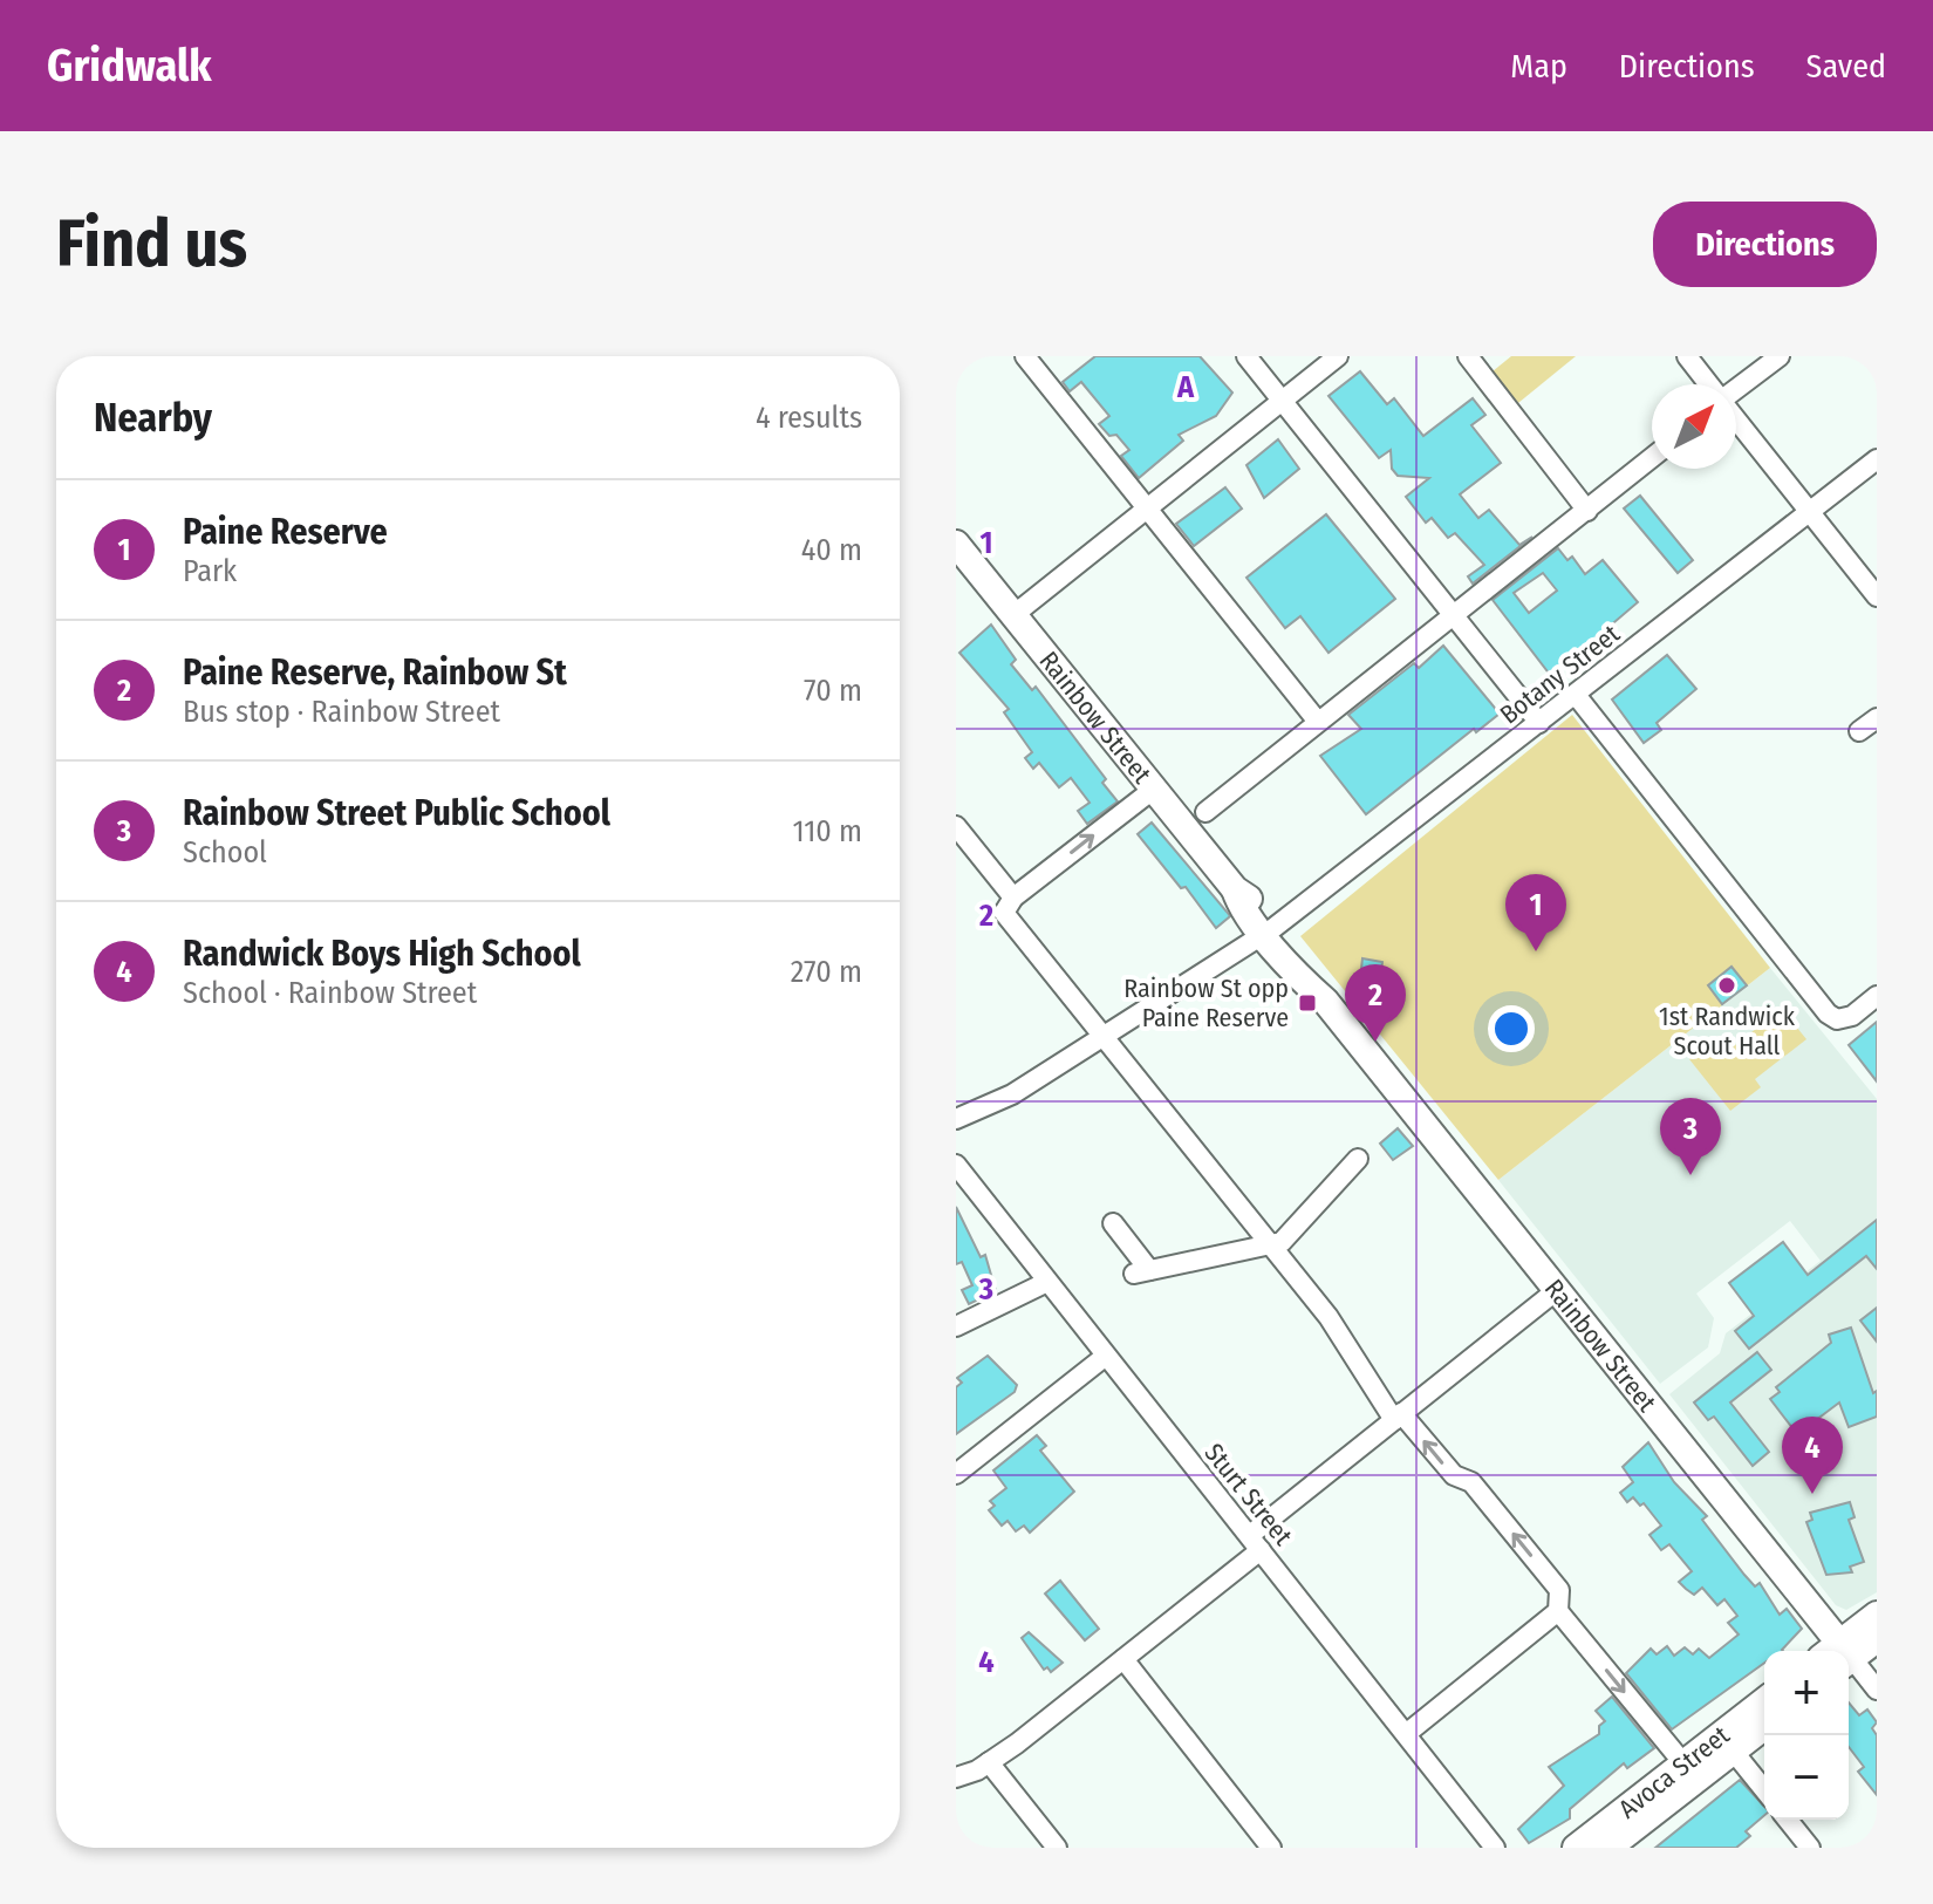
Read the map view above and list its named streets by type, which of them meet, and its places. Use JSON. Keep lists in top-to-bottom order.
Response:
{
  "streets": {
    "main road": ["Rainbow Street", "Avoca Street"],
    "street": ["Botany Street", "Sturt Street"]
  },
  "crossings": [
    ["Botany Street", "Rainbow Street"]
  ],
  "places": {
    "other": ["1st Randwick Scout Hall"],
    "transit": ["Rainbow St opp Paine Reserve"]
  },
  "north": "top right",
  "page": {
    "header": "Gridwalk",
    "nav": ["Map", "Directions", "Saved"],
    "buttons": "Directions",
    "title": "Find us",
    "heading": ["Nearby", "4 results"],
    "list": [
      {
        "mark": "1",
        "name": "Paine Reserve",
        "note": "Park",
        "value": "40 m"
      },
      {
        "mark": "2",
        "name": "Paine Reserve, Rainbow St",
        "note": "Bus stop · Rainbow Street",
        "value": "70 m"
      },
      {
        "mark": "3",
        "name": "Rainbow Street Public School",
        "note": "School",
        "value": "110 m"
      },
      {
        "mark": "4",
        "name": "Randwick Boys High School",
        "note": "School · Rainbow Street",
        "value": "270 m"
      }
    ],
    "pins": [
      "1",
      "2",
      "3",
      "4"
    ],
    "map_buttons": ["+", "−"]
  },
  "grid": {
    "columns": ["A"],
    "rows": [
      "1",
      "2",
      "3",
      "4"
    ]
  }
}
